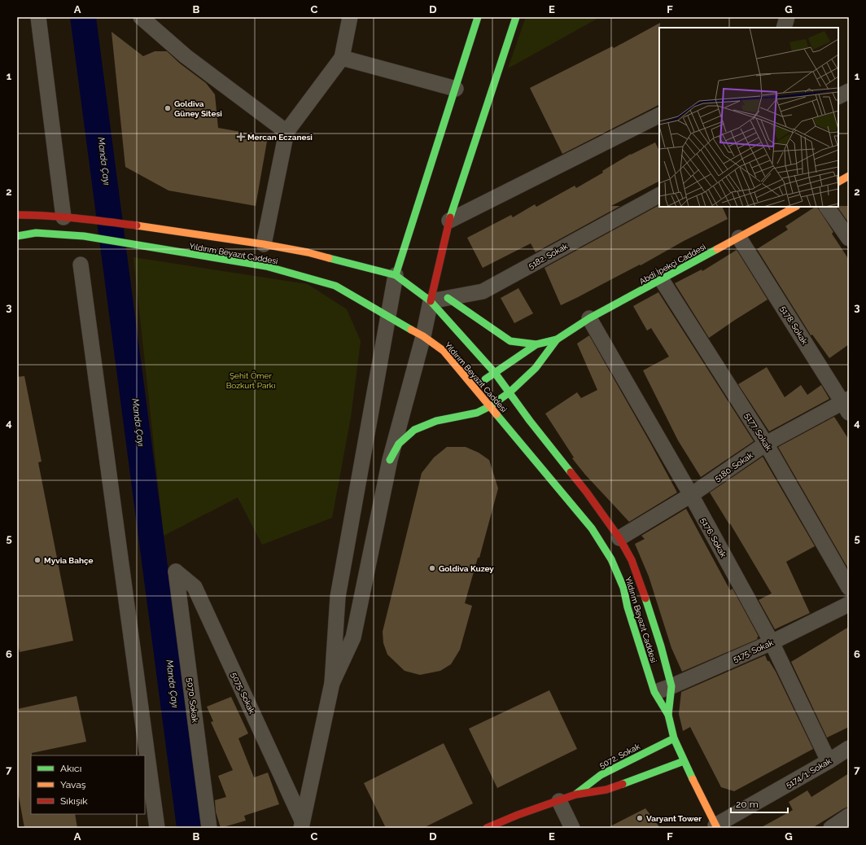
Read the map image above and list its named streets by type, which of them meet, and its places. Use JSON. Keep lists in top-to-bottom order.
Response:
{
  "streets": {
    "main road": ["Yıldırım Beyazıt Caddesi", "Abdi İpekçi Caddesi", "5072. Sokak"],
    "street": [
      "5182. Sokak",
      "5178. Sokak",
      "5177. Sokak",
      "5180. Sokak",
      "5176. Sokak",
      "5175. Sokak",
      "5075. Sokak",
      "5070. Sokak",
      "5174/1. Sokak"
    ]
  },
  "crossings": [
    ["Yıldırım Beyazıt Caddesi", "5182. Sokak"],
    ["Yıldırım Beyazıt Caddesi", "Abdi İpekçi Caddesi"],
    ["Yıldırım Beyazıt Caddesi", "5180. Sokak"],
    ["Yıldırım Beyazıt Caddesi", "5175. Sokak"],
    ["Yıldırım Beyazıt Caddesi", "5072. Sokak"],
    ["Yıldırım Beyazıt Caddesi", "5174/1. Sokak"],
    ["Abdi İpekçi Caddesi", "5178. Sokak"],
    ["Abdi İpekçi Caddesi", "5177. Sokak"],
    ["Abdi İpekçi Caddesi", "5176. Sokak"],
    ["5178. Sokak", "5180. Sokak"],
    ["5177. Sokak", "5180. Sokak"],
    ["5180. Sokak", "5176. Sokak"],
    ["5176. Sokak", "5175. Sokak"],
    ["5176. Sokak", "5174/1. Sokak"],
    ["5075. Sokak", "5070. Sokak"]
  ],
  "water": ["Manda Çayı"],
  "parks": ["Şehit Ömer Bozkurt Parkı"],
  "places": {
    "other": [
      "Goldiva Güney Sitesi",
      "Myvia Bahçe",
      "Goldiva Kuzey",
      "Varyant Tower"
    ],
    "health": ["Mercan Eczanesi"]
  },
  "legend": ["Akıcı", "Yavaş", "Sıkışık"],
  "scale_bar": "20 m",
  "grid": {
    "columns": [
      "A",
      "B",
      "C",
      "D",
      "E",
      "F",
      "G"
    ],
    "rows": [
      "1",
      "2",
      "3",
      "4",
      "5",
      "6",
      "7"
    ]
  }
}
